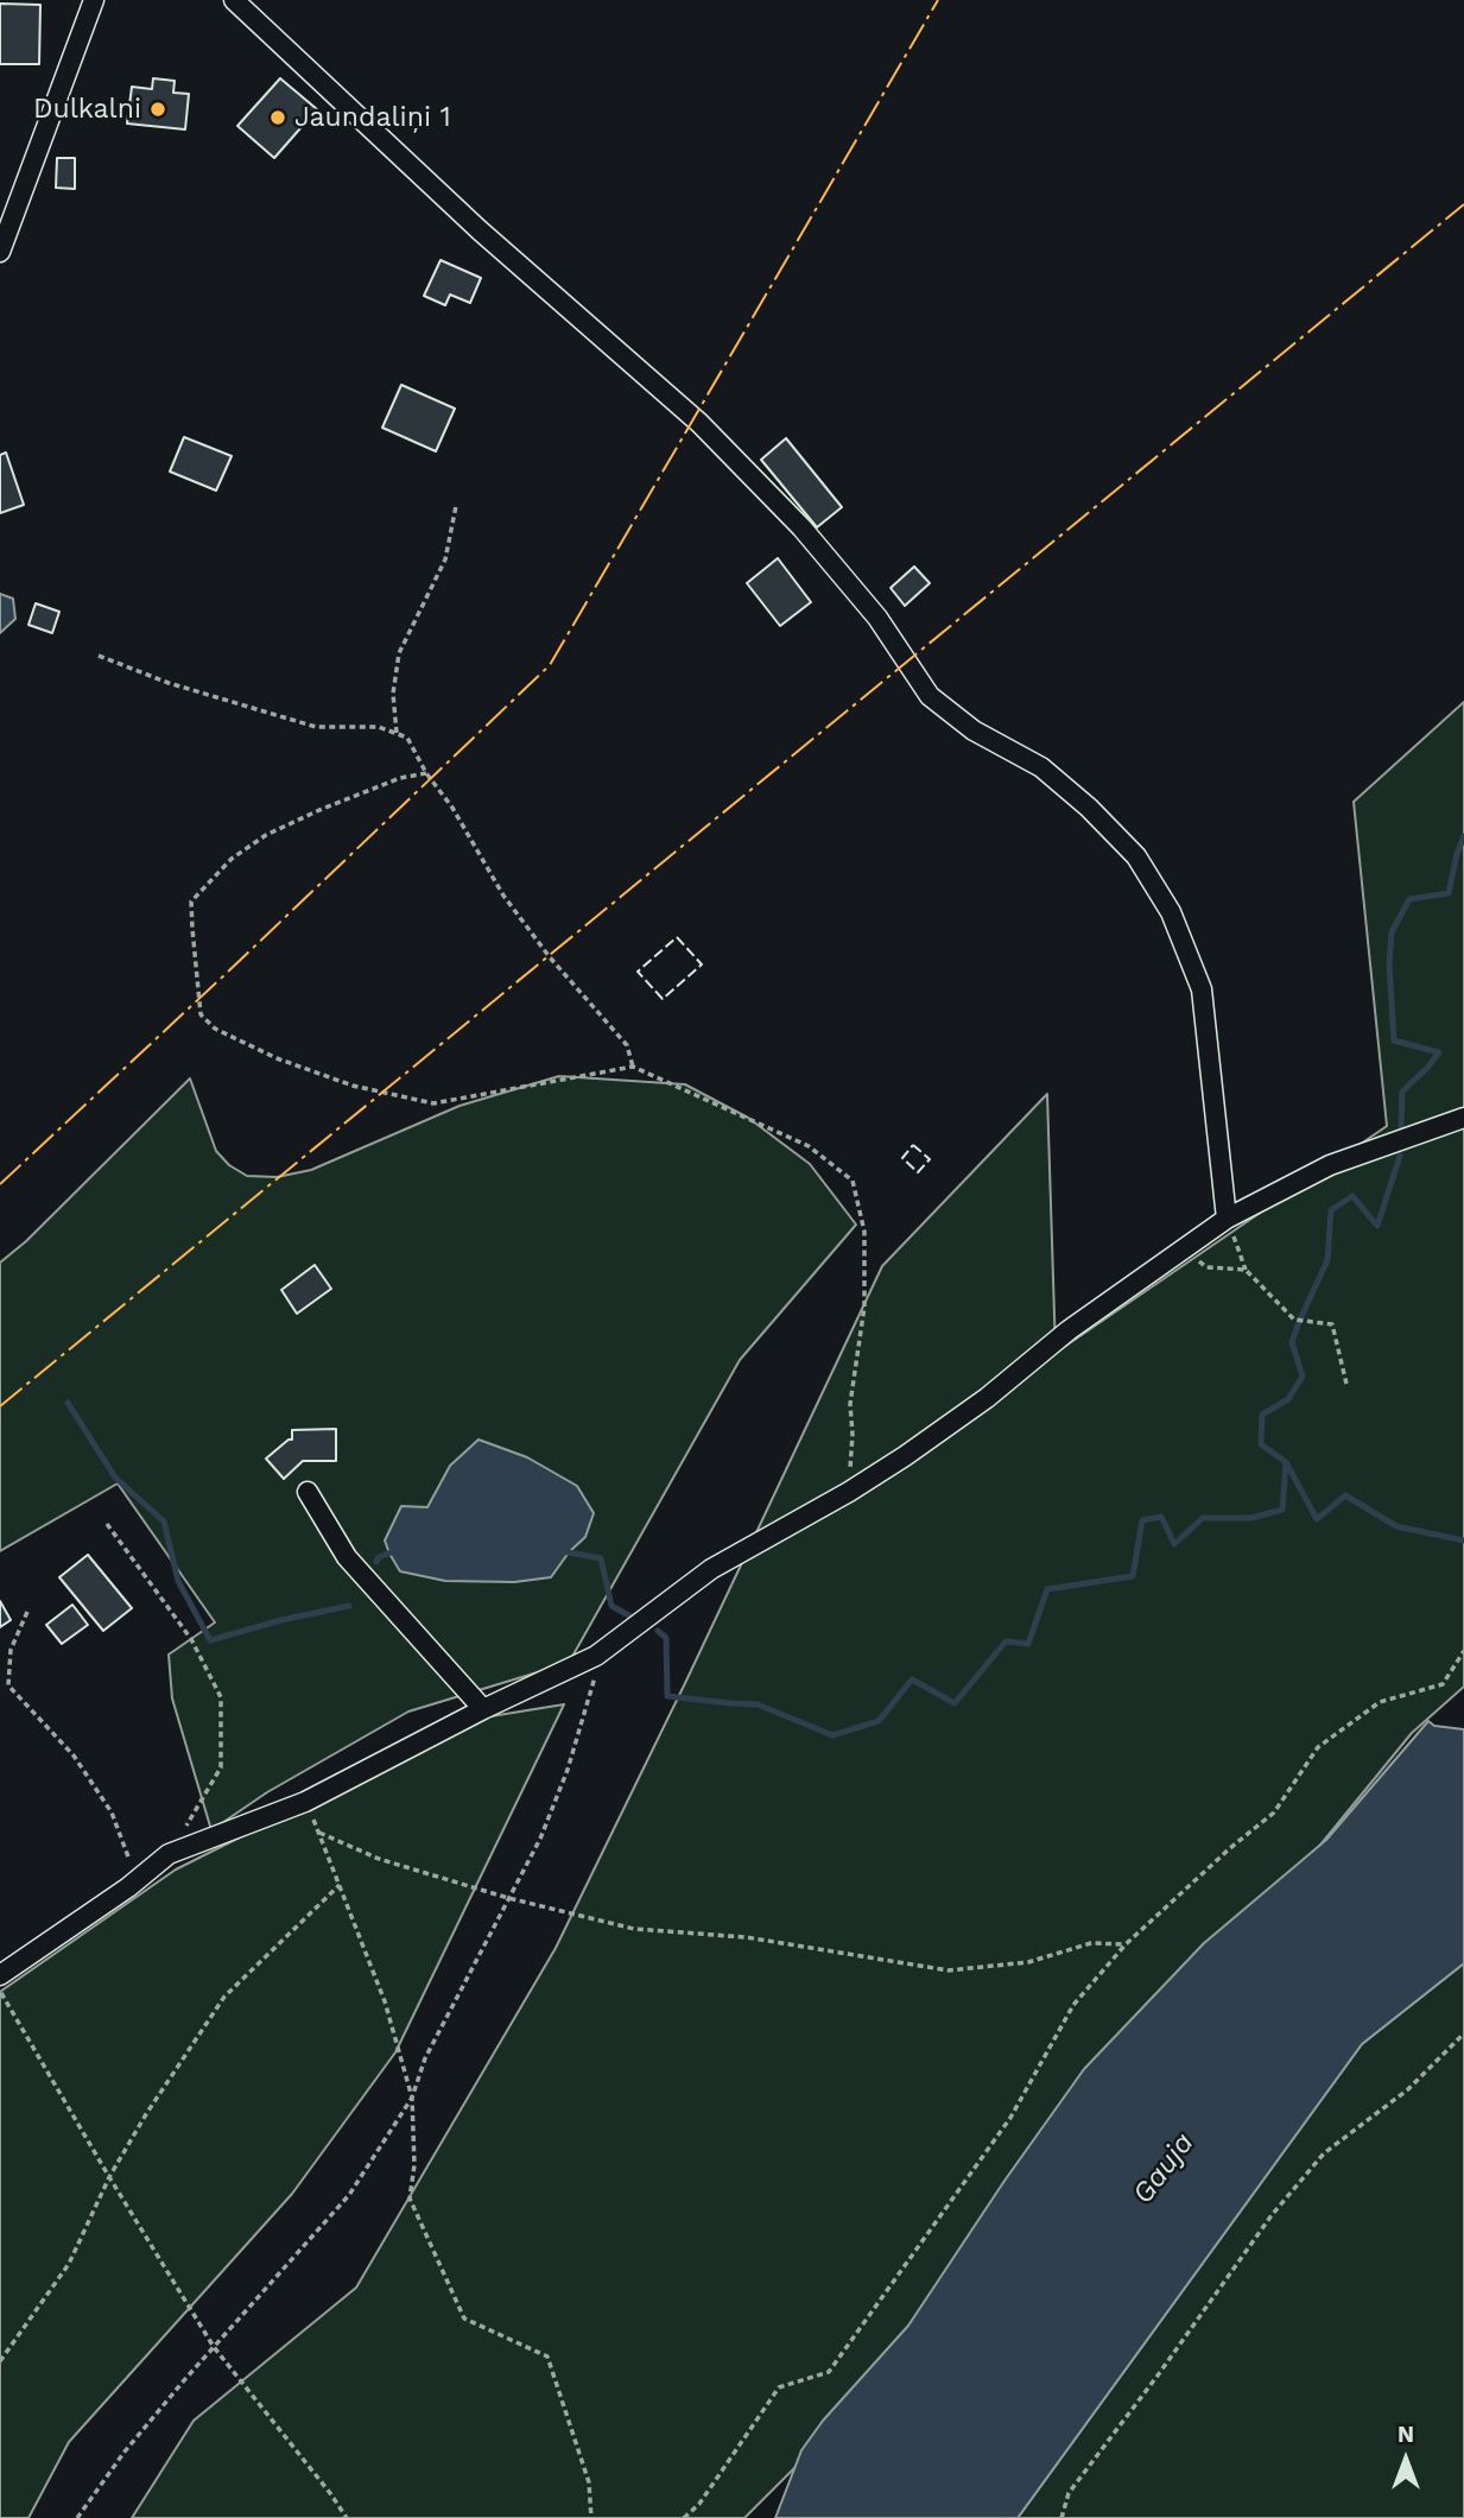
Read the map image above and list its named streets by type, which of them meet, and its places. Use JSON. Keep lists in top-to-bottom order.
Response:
{
  "water": ["Gauja"],
  "places": ["Dulkalni", "Jaundaliņi 1"],
  "north": "top"
}
